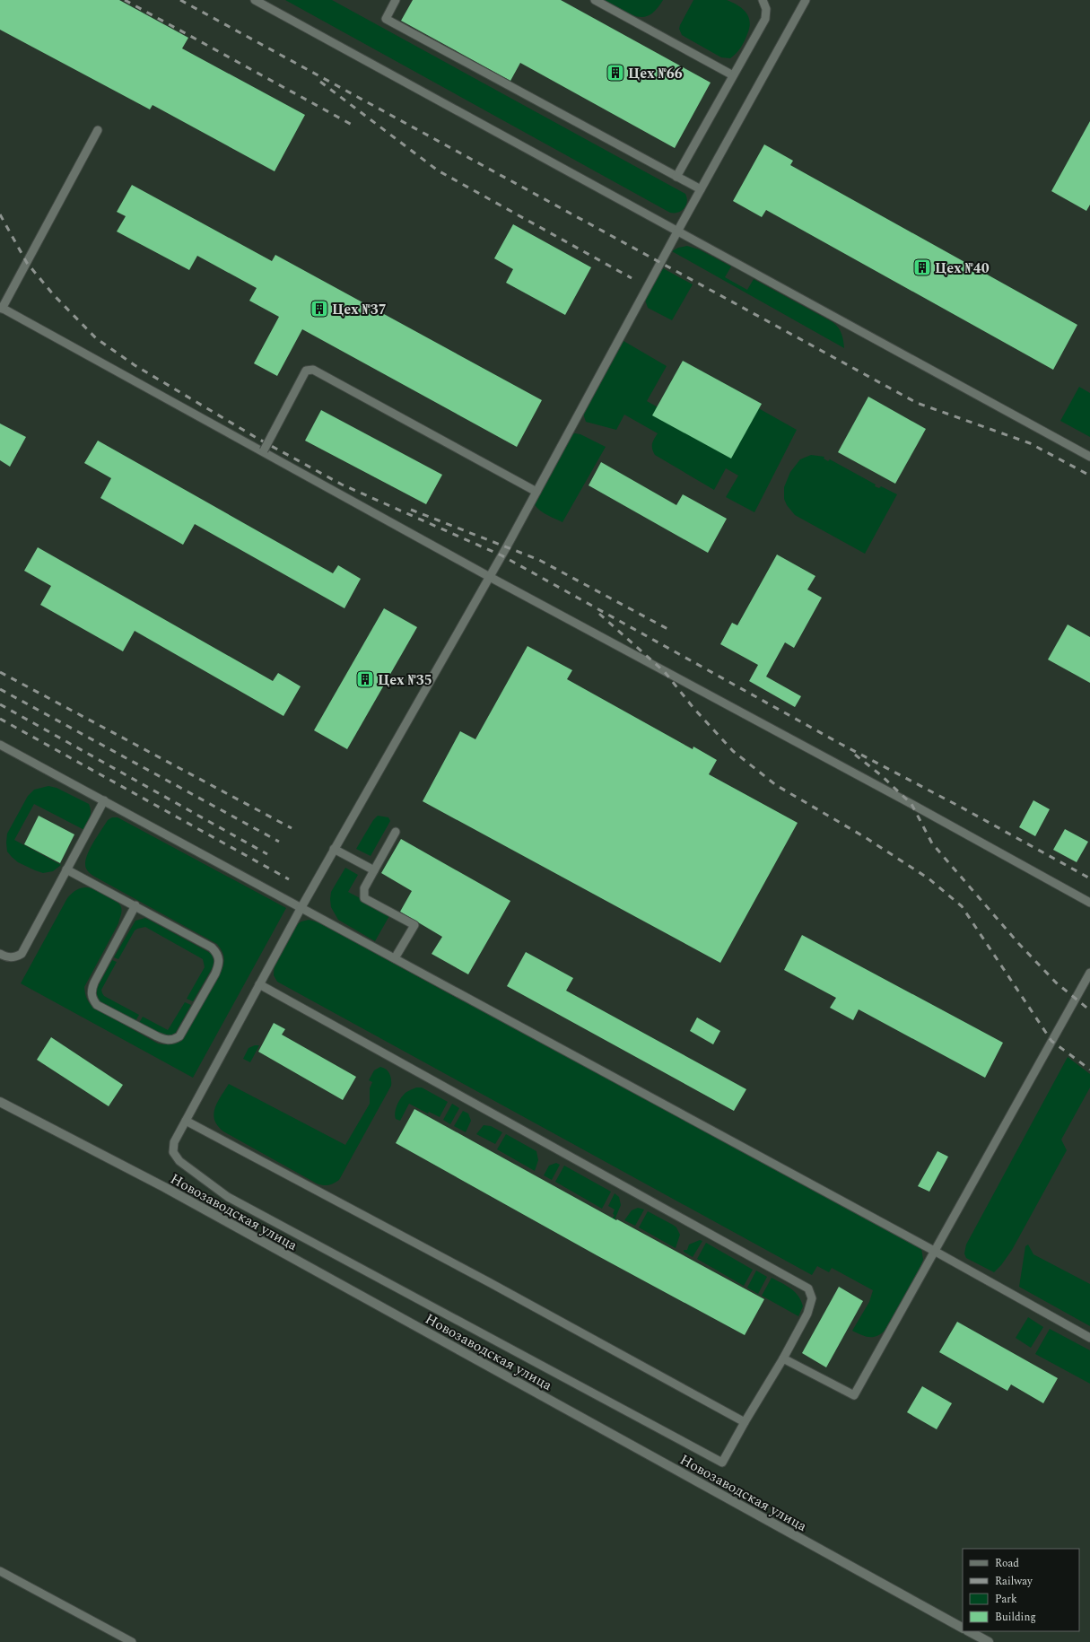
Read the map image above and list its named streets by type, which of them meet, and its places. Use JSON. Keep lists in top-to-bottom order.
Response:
{
  "streets": {
    "street": ["Новозаводская улица"]
  },
  "places": {
    "building": [
      "Цех №66",
      "Цех №40",
      "Цех №37",
      "Цех №35"
    ]
  },
  "legend": [
    "Road",
    "Railway",
    "Park",
    "Building"
  ]
}
